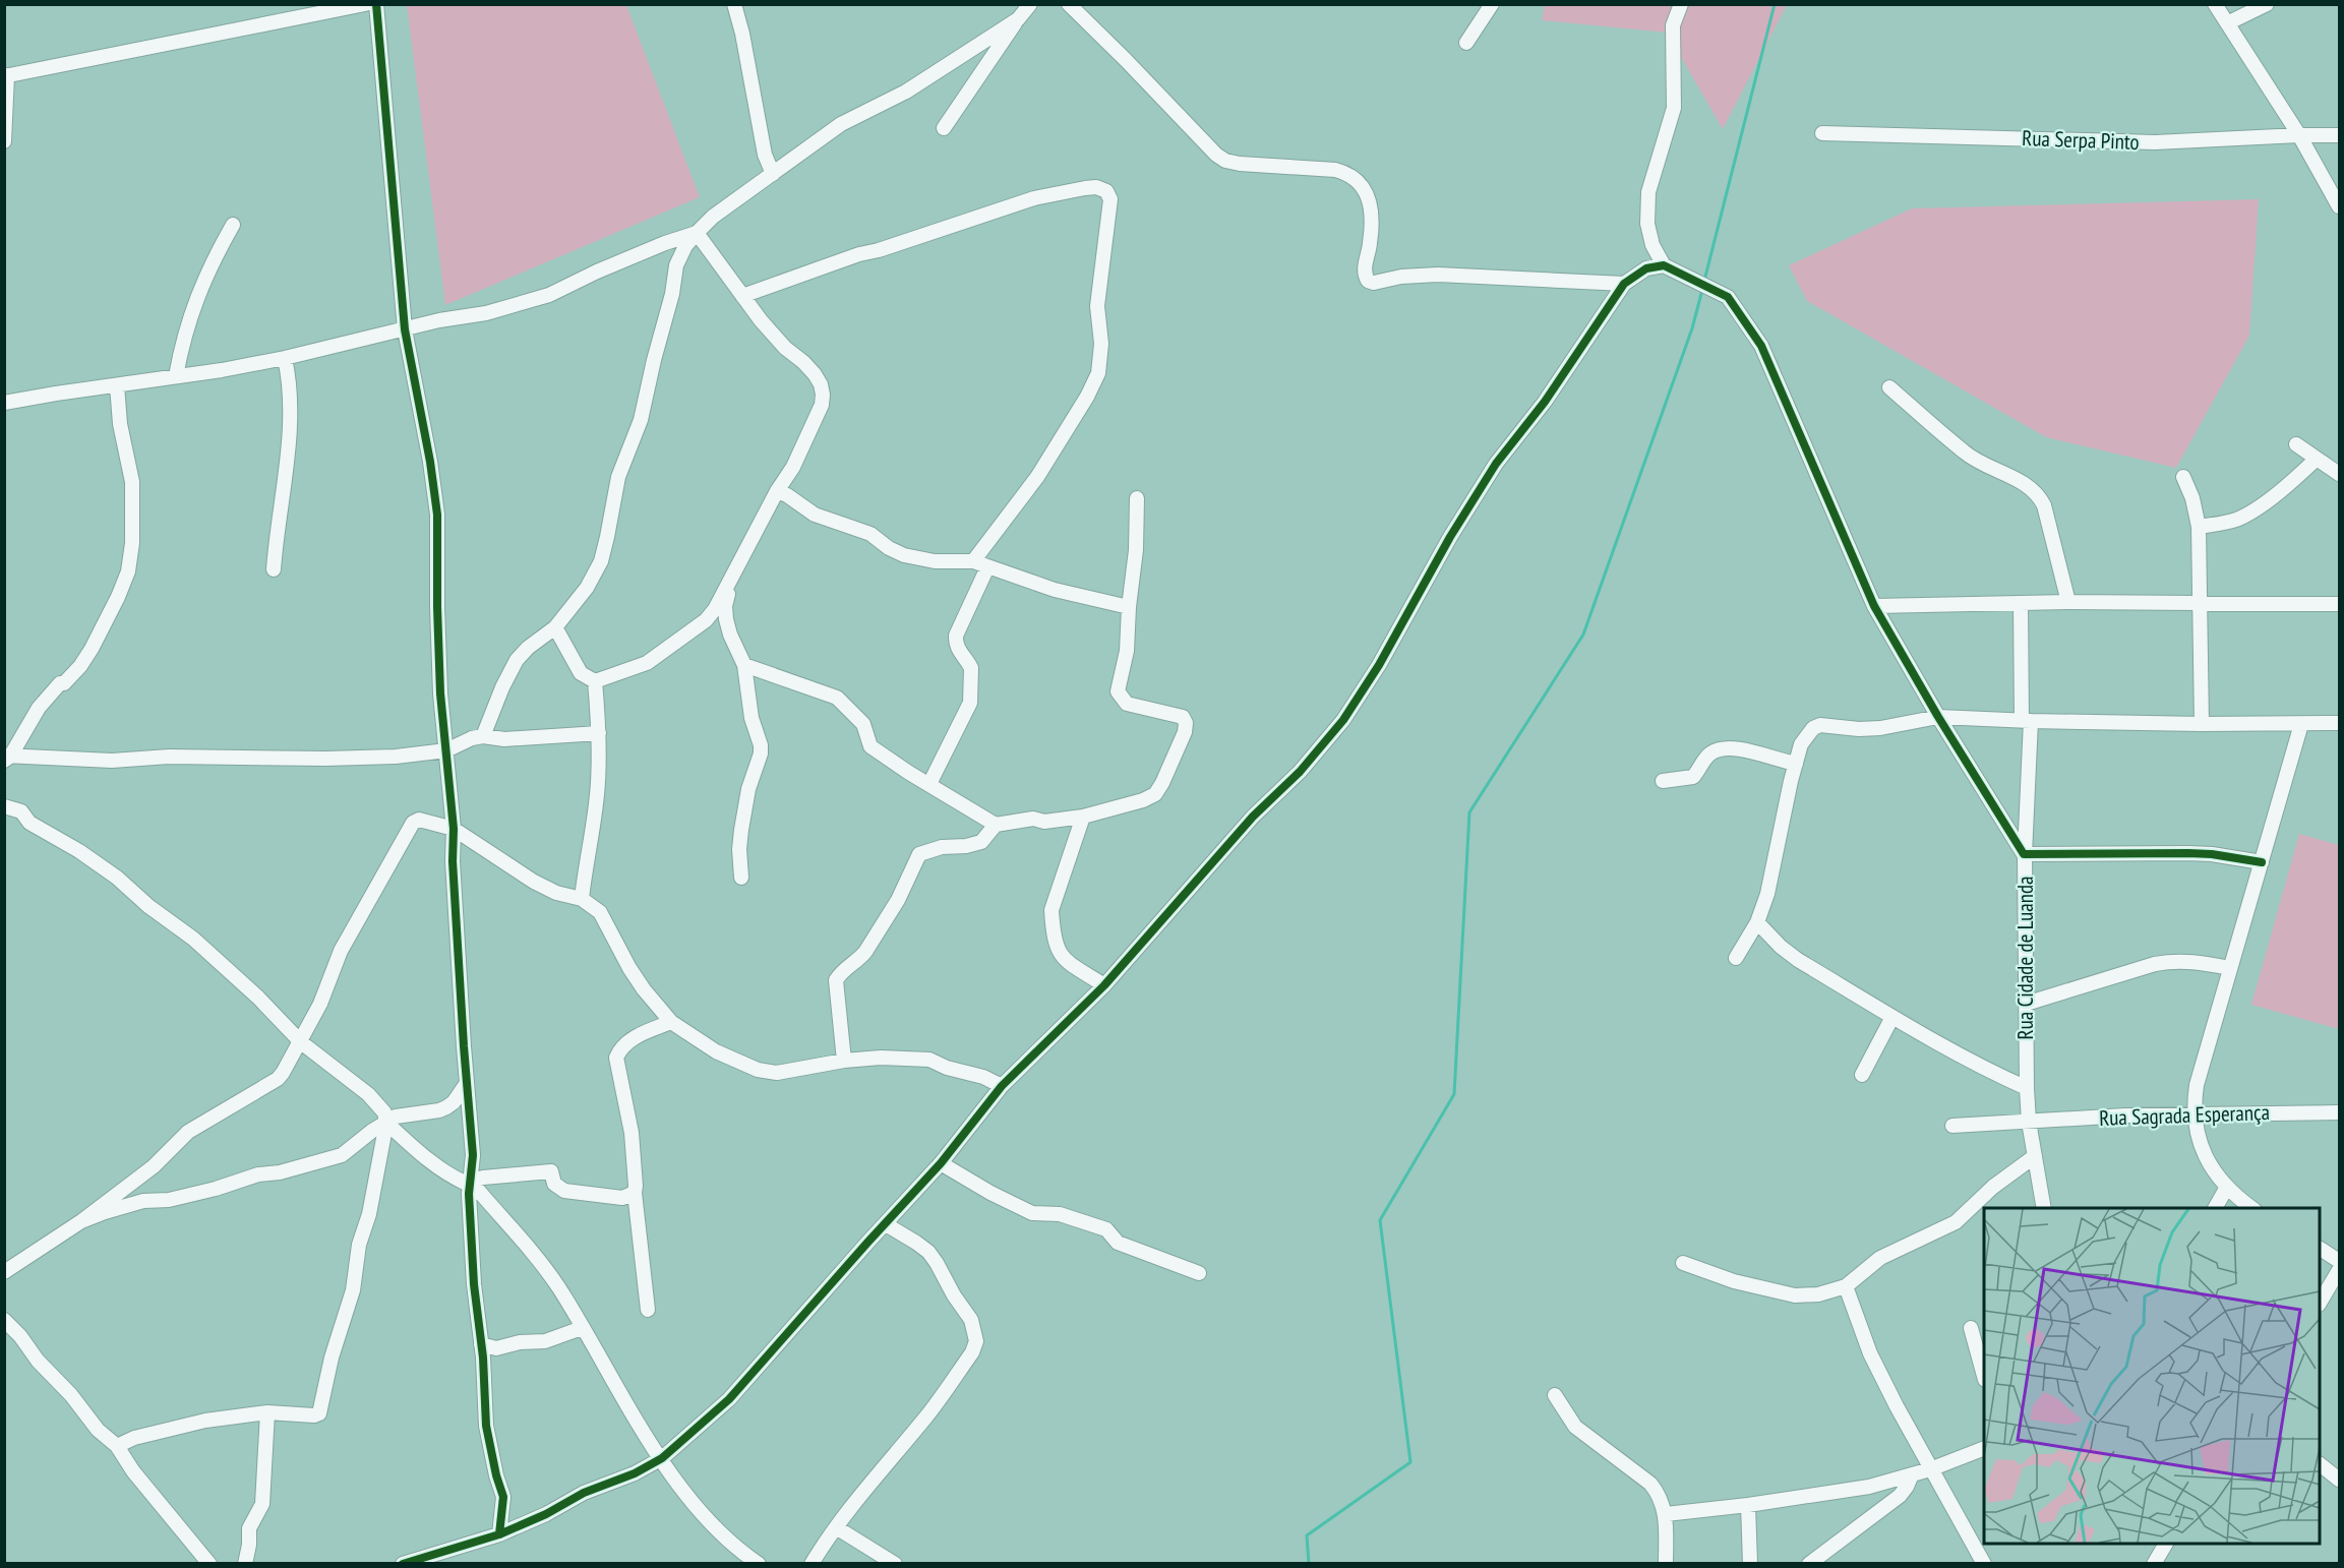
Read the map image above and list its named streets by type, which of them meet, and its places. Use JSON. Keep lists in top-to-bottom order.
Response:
{
  "streets": {
    "street": ["Rua Serpa Pinto", "Rua Cidade de Luanda", "Rua Sagrada Esperança"]
  },
  "crossings": [
    ["Rua Cidade de Luanda", "Rua Sagrada Esperança"]
  ]
}
